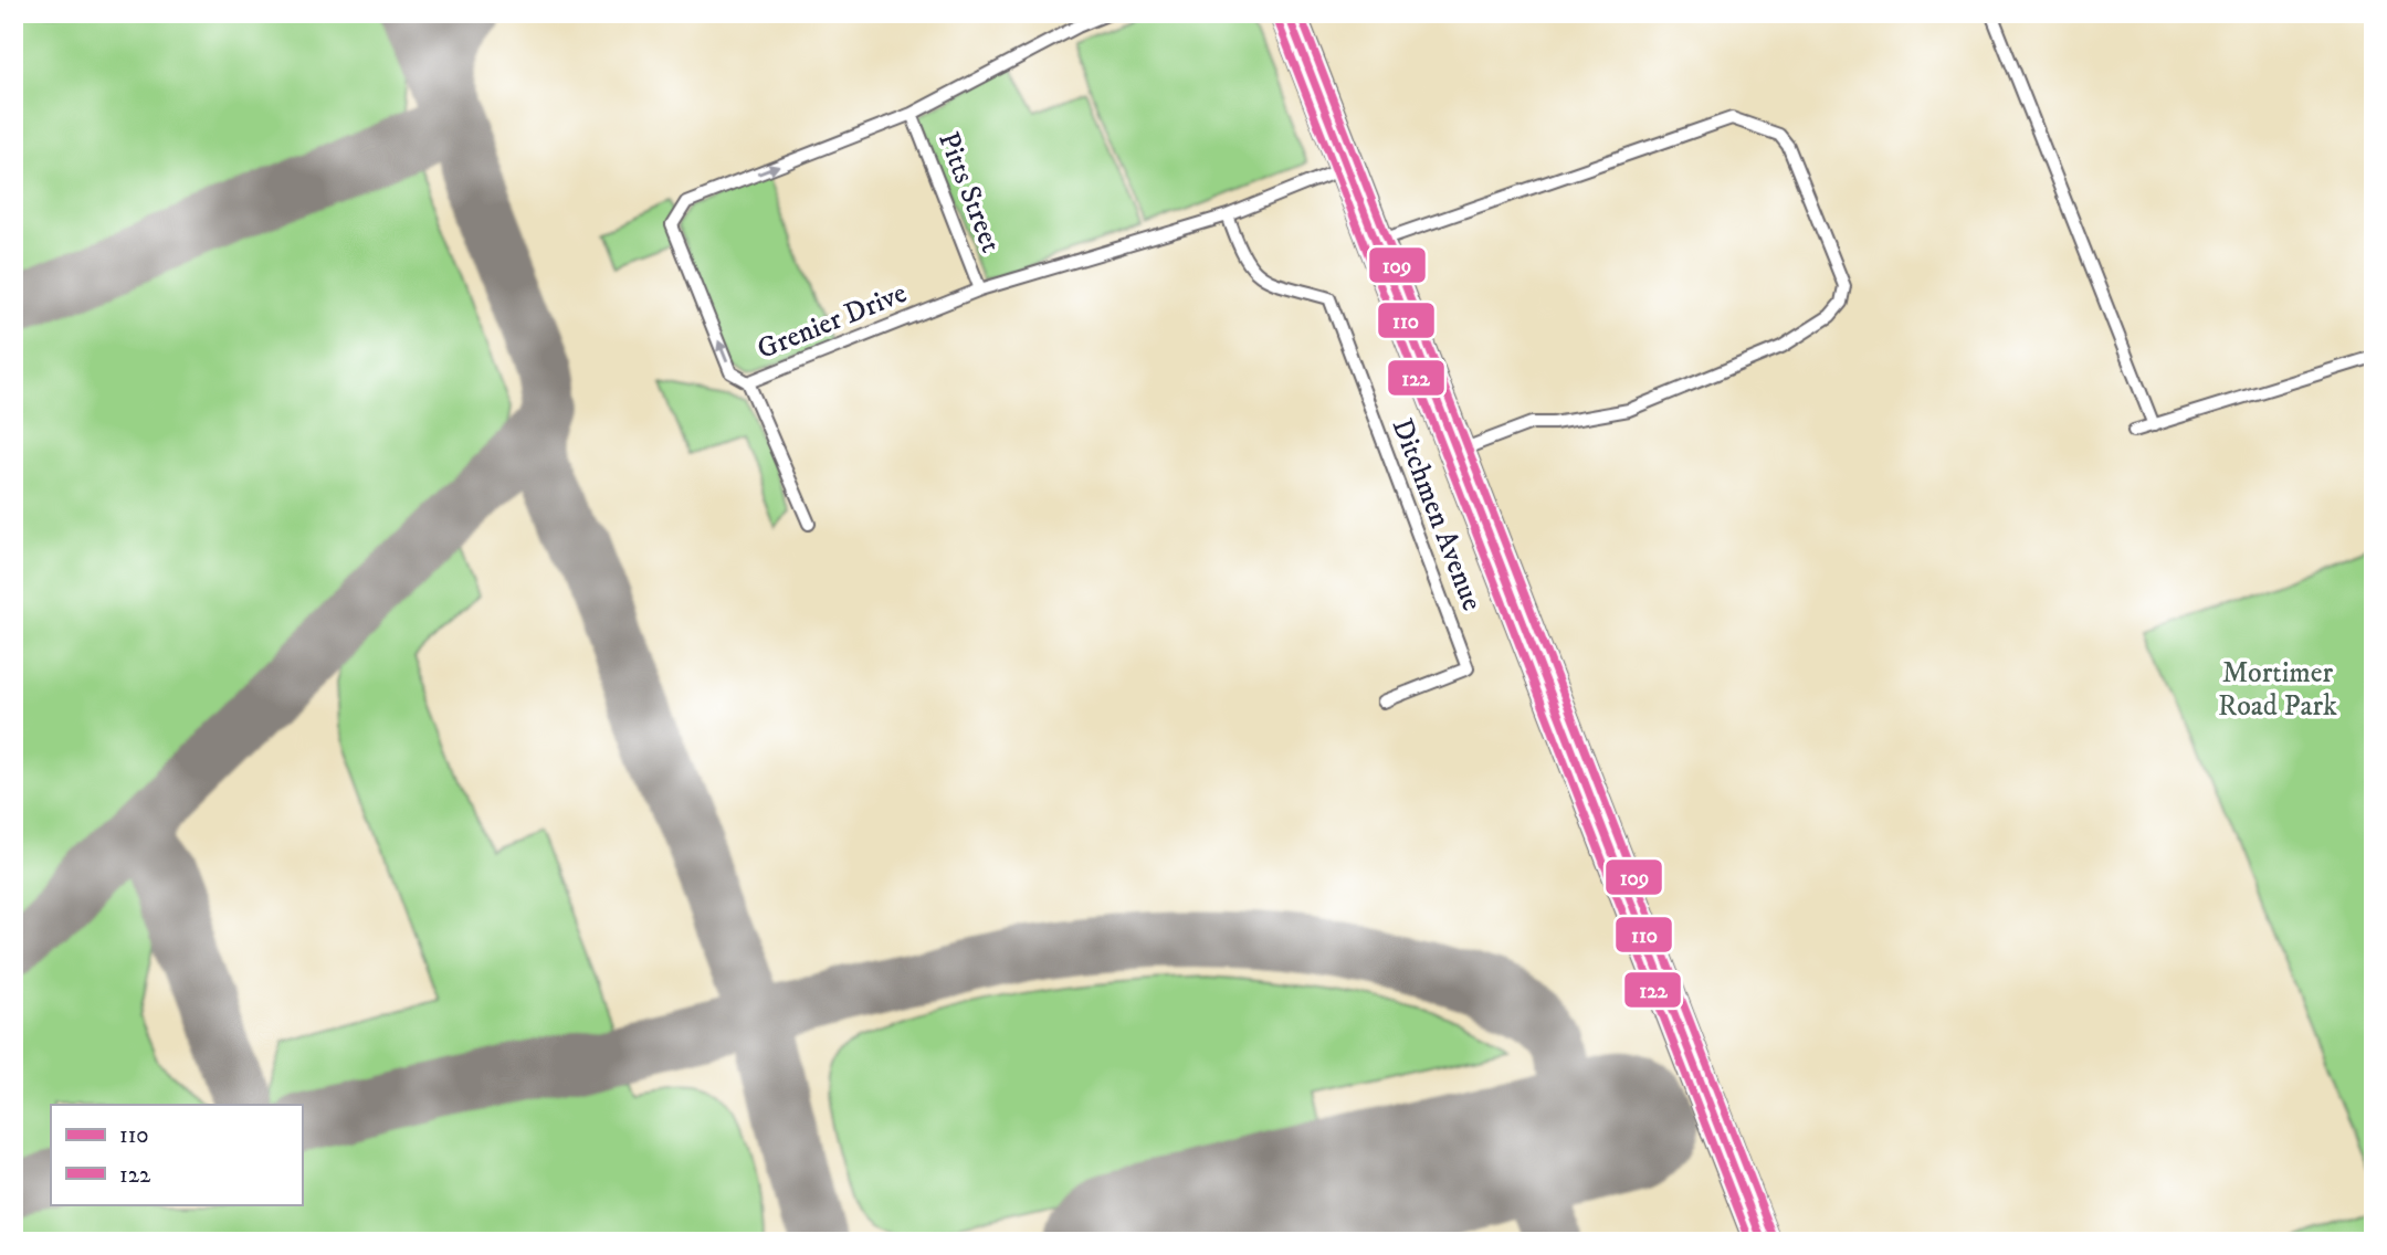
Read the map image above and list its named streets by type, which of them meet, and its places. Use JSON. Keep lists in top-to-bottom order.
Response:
{
  "streets": {
    "lane": ["Pitts Street", "Grenier Drive", "Ditchmen Avenue"]
  },
  "crossings": [
    ["Pitts Street", "Grenier Drive"],
    ["Grenier Drive", "Ditchmen Avenue"]
  ],
  "parks": ["Mortimer Road Park"],
  "lines": ["transit line 110", "transit line 109", "transit line 122"],
  "legend": ["110", "122"]
}
